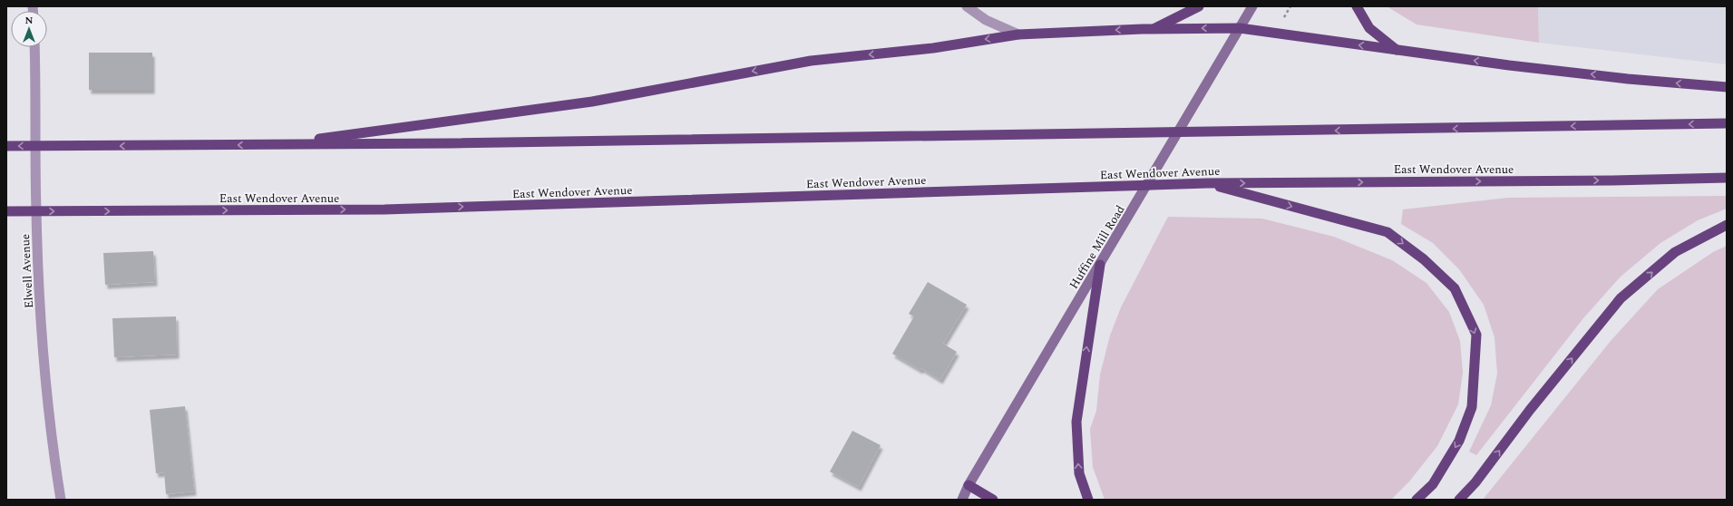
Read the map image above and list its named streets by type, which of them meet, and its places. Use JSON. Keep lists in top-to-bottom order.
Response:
{
  "streets": {
    "highway": ["East Wendover Avenue"],
    "main road": ["Huffine Mill Road"],
    "street": ["Elwell Avenue"]
  },
  "crossings": [
    ["East Wendover Avenue", "Elwell Avenue"]
  ],
  "north": "top"
}
